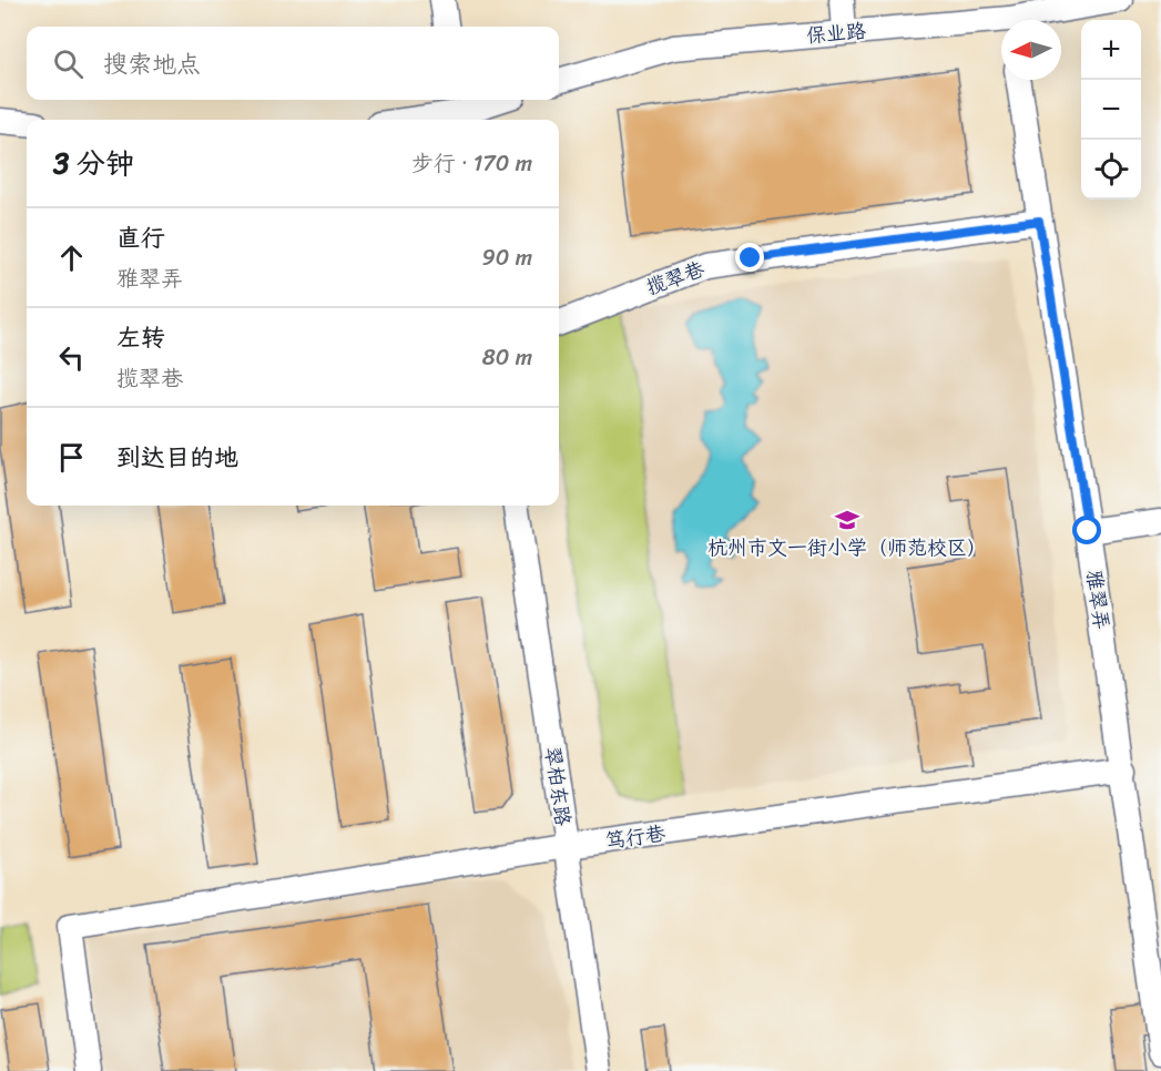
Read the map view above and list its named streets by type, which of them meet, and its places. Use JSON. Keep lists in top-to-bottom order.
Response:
{
  "streets": {
    "street": [
      "保业路",
      "揽翠巷",
      "雅翠弄",
      "翠柏东路",
      "笃行巷"
    ]
  },
  "crossings": [
    ["揽翠巷", "雅翠弄"],
    ["雅翠弄", "笃行巷"],
    ["翠柏东路", "笃行巷"]
  ],
  "places": {
    "school or university": ["杭州市文一街小学（师范校区）"]
  },
  "north": "left",
  "page": {
    "map_buttons": ["+", "−"],
    "search": "搜索地点",
    "heading": ["3 分钟", "步行 · 170 m"],
    "list": [
      ["直行", "雅翠弄", "90 m"],
      ["左转", "揽翠巷", "80 m"],
      "到达目的地"
    ]
  }
}
